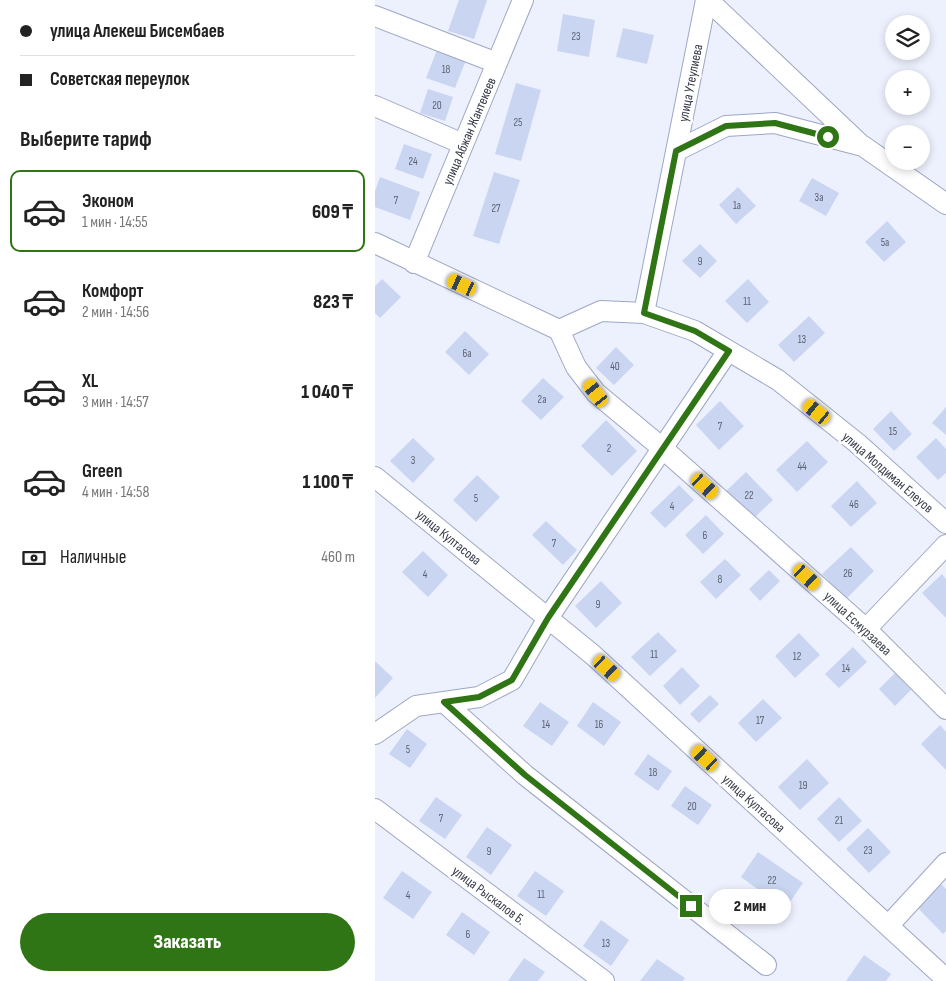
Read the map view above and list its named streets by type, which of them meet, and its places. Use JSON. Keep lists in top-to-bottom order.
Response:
{
  "streets": {
    "street": [
      "улица Утеулиева",
      "улица Абжан Жантекеев",
      "улица Молдиман Елеуов",
      "улица Култасова",
      "улица Есмурзаева",
      "улица Рыскалов Б."
    ]
  },
  "crossings": [
    ["улица Утеулиева", "улица Молдиман Елеуов"],
    ["улица Молдиман Елеуов", "улица Есмурзаева"]
  ],
  "house_numbers": [
    "23",
    "18",
    "20",
    "25",
    "24",
    "3а",
    "7",
    "1а",
    "27",
    "5а",
    "9",
    "11",
    "13",
    "6а",
    "40",
    "2а",
    "7",
    "15",
    "2",
    "3",
    "44",
    "22",
    "5",
    "46",
    "4",
    "6",
    "7",
    "26",
    "4",
    "8",
    "9",
    "11",
    "12",
    "14",
    "17",
    "14",
    "16",
    "5",
    "18",
    "19",
    "20",
    "7",
    "21",
    "23",
    "9",
    "22",
    "11",
    "4",
    "6",
    "13"
  ],
  "page": {
    "banner": ["улица Алекеш Бисембаев", "Советская переулок"],
    "map_buttons": ["+", "−"],
    "heading": "Выберите тариф",
    "list": [
      {
        "name": "Эконом",
        "note": "1 мин · 14:55",
        "value": "609 ₸"
      },
      {
        "name": "Комфорт",
        "note": "2 мин · 14:56",
        "value": "823 ₸"
      },
      {
        "name": "XL",
        "note": "3 мин · 14:57",
        "value": "1 040 ₸"
      },
      {
        "name": "Green",
        "note": "4 мин · 14:58",
        "value": "1 100 ₸"
      }
    ],
    "pay": ["Наличные", "460 m"],
    "bubble": "2 мин",
    "buttons": "Заказать"
  }
}
